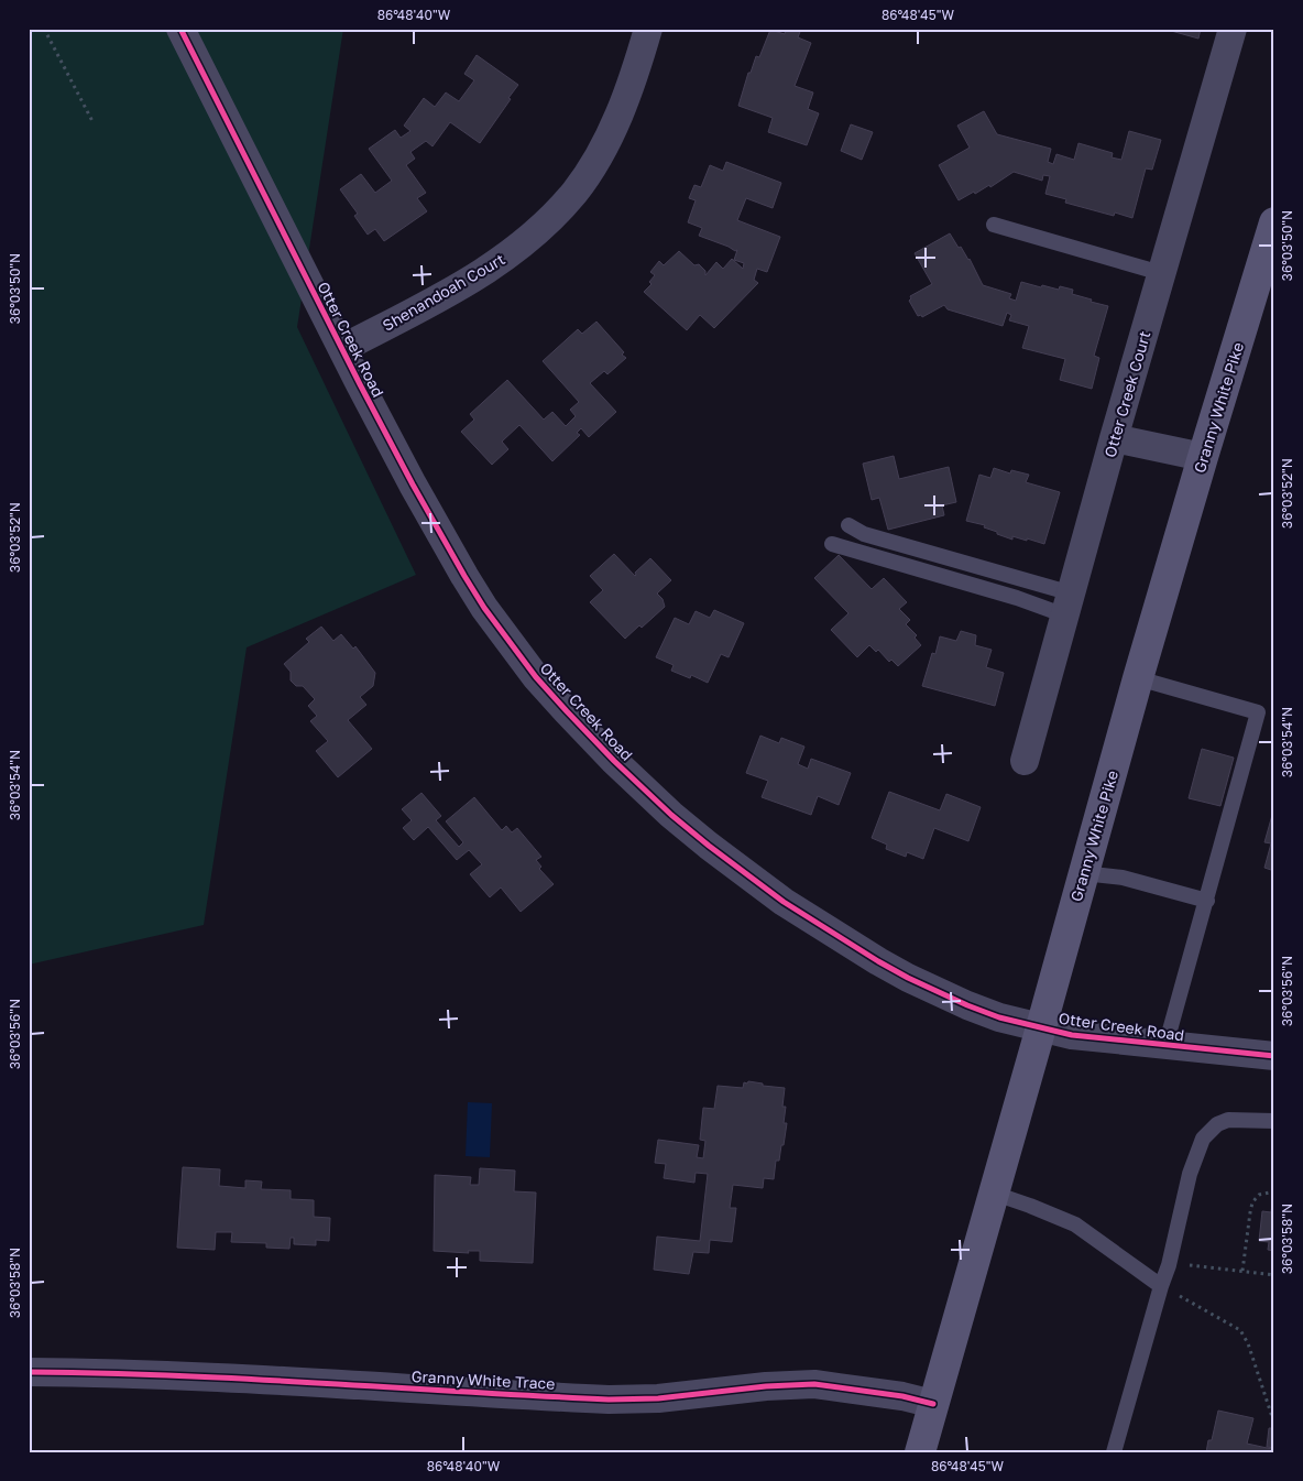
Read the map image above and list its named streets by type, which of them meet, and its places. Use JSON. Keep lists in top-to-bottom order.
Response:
{
  "streets": {
    "main road": ["Granny White Pike"],
    "street": [
      "Shenandoah Court",
      "Otter Creek Road",
      "Otter Creek Court",
      "Granny White Trace"
    ]
  },
  "crossings": [
    ["Shenandoah Court", "Otter Creek Road"],
    ["Otter Creek Road", "Granny White Pike"],
    ["Granny White Pike", "Granny White Trace"]
  ],
  "coordinates": [
    "86°48'40\"W",
    "86°48'45\"W",
    "36°03'50\"N",
    "36°03'52\"N",
    "36°03'54\"N",
    "36°03'56\"N",
    "36°03'58\"N"
  ]
}
